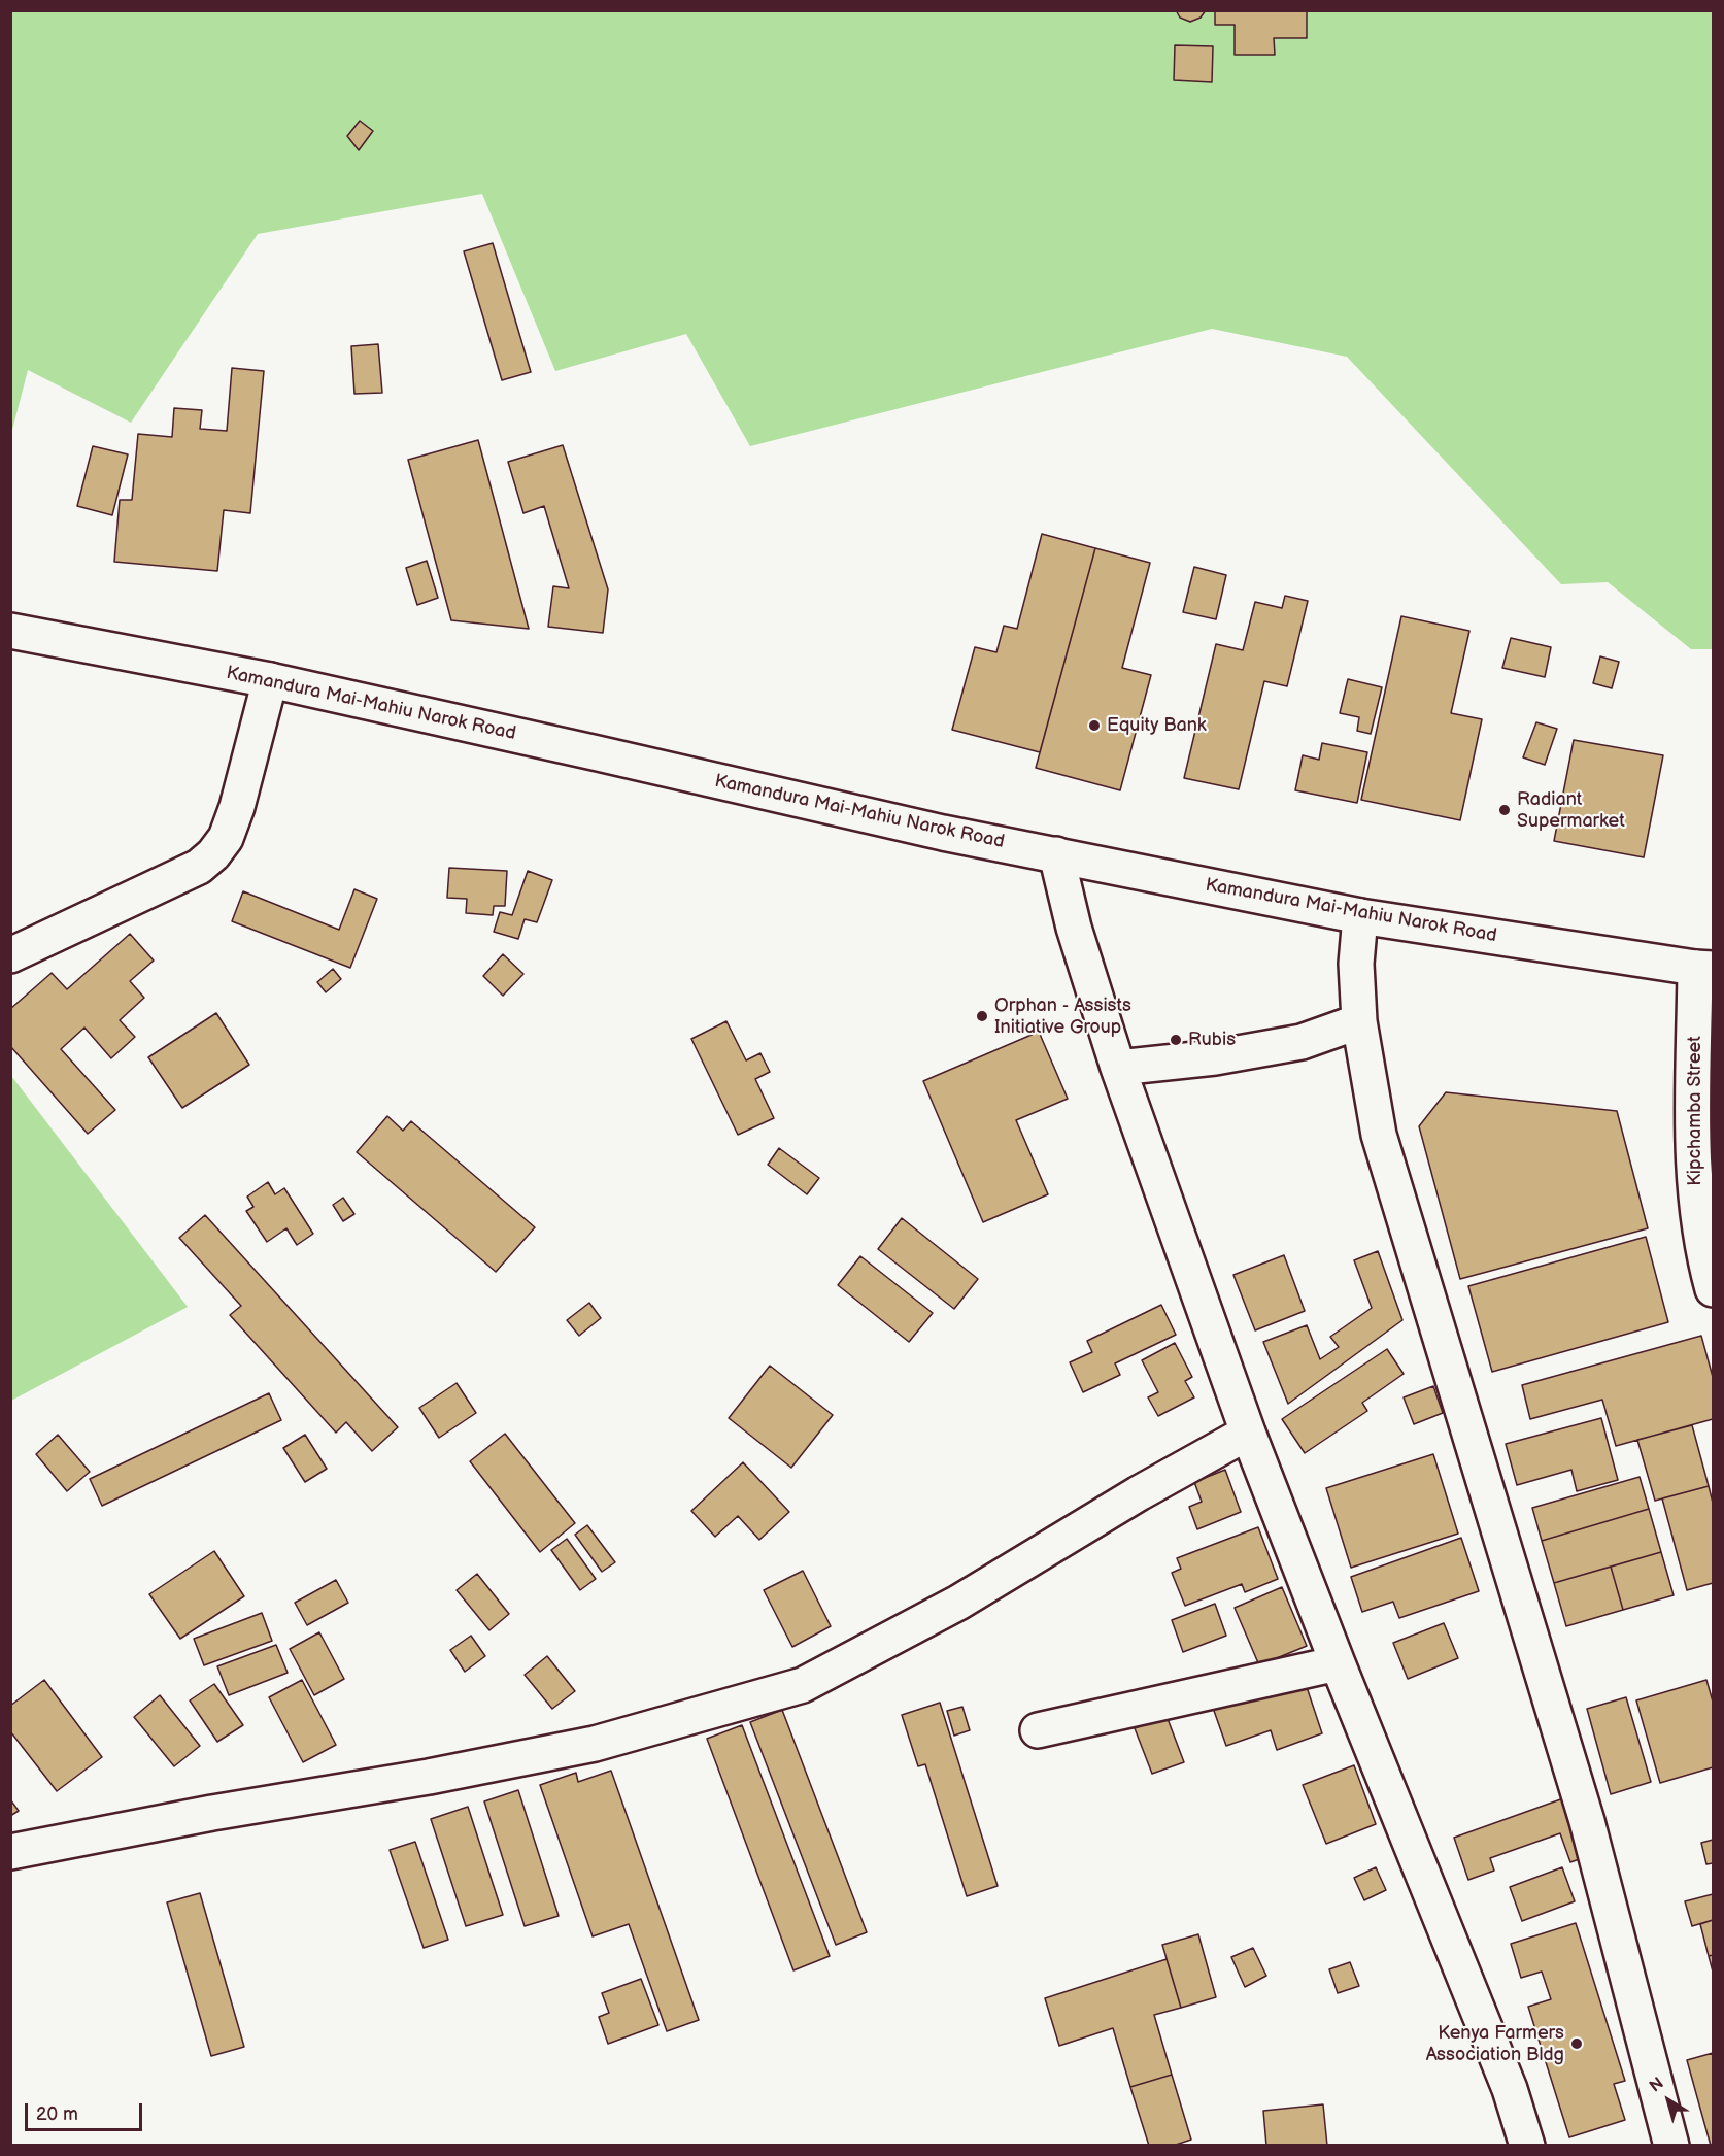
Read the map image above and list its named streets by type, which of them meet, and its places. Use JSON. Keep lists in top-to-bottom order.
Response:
{
  "streets": {
    "main road": ["Kamandura Mai-Mahiu Narok Road", "Kipchamba Street"]
  },
  "crossings": [
    ["Kamandura Mai-Mahiu Narok Road", "Kipchamba Street"]
  ],
  "places": [
    "Equity Bank",
    "Radiant Supermarket",
    "Orphan - Assists Initiative Group",
    "Rubis",
    "Kenya Farmers Association Bldg"
  ],
  "scale_bar": "20 m",
  "north": "top left"
}
